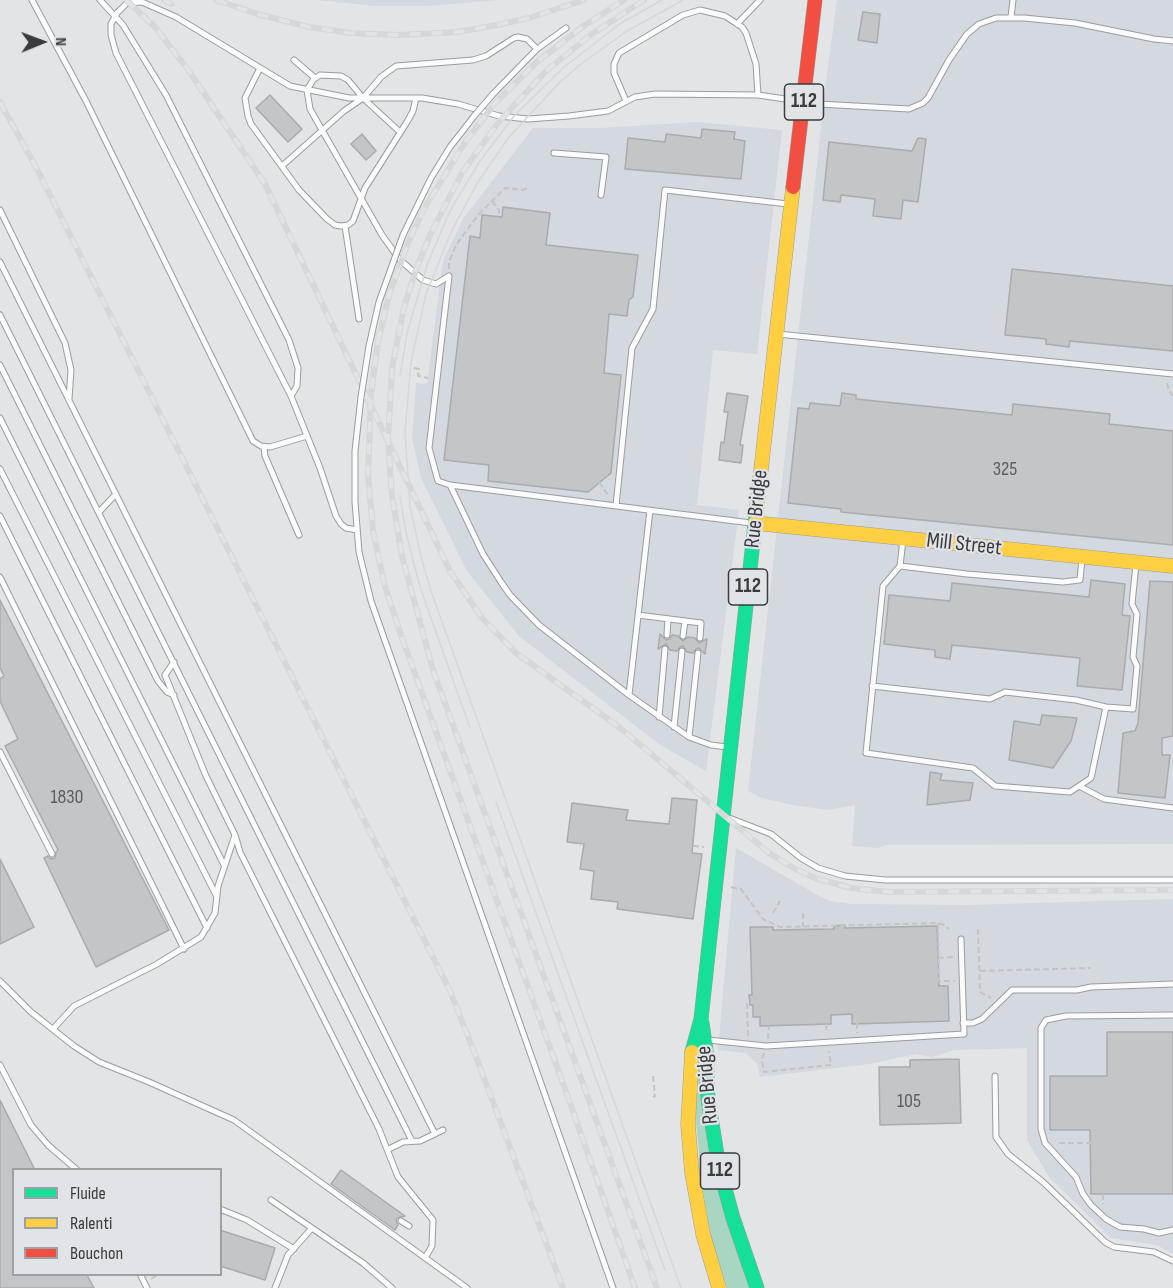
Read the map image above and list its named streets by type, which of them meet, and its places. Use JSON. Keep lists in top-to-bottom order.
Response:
{
  "streets": {
    "main road": ["112", "Rue Bridge", "Mill Street"]
  },
  "crossings": [
    ["Rue Bridge", "Mill Street"]
  ],
  "house_numbers": ["325", "1830", "105"],
  "legend": ["Fluide", "Ralenti", "Bouchon"],
  "north": "right"
}
